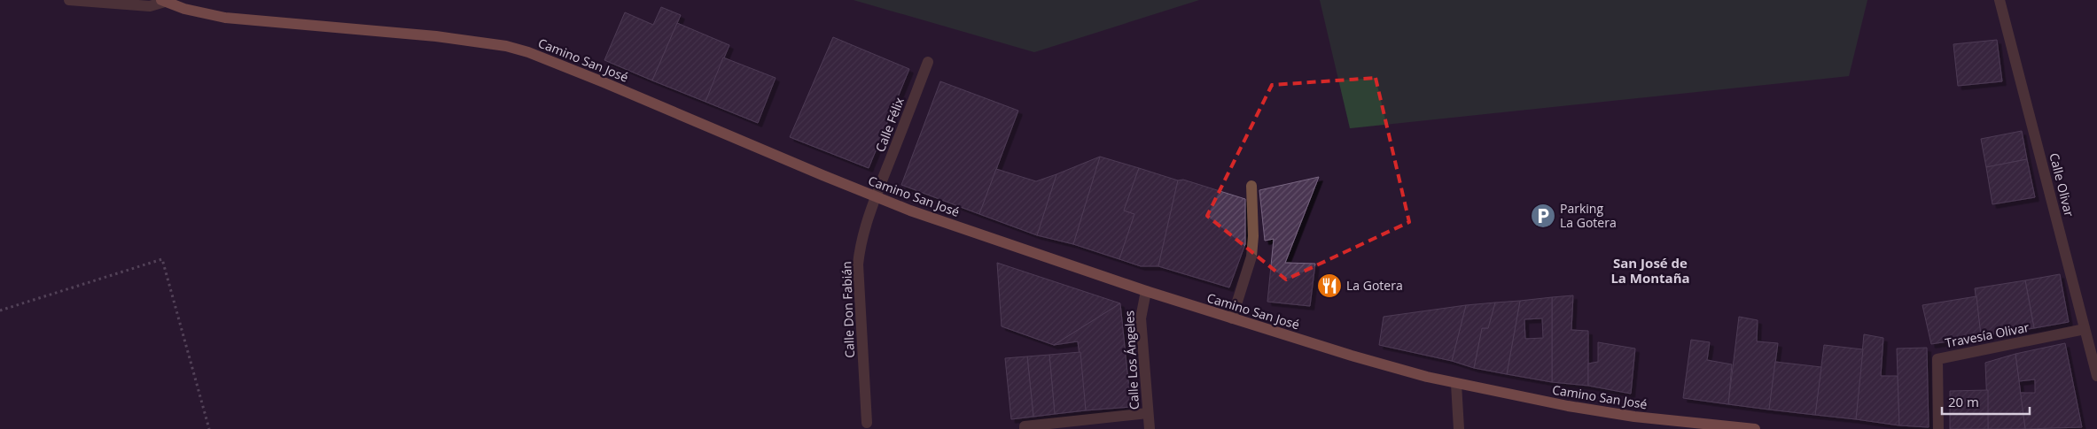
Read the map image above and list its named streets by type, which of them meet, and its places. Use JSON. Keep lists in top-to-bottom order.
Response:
{
  "streets": {
    "main road": ["Camino San José"],
    "street": [
      "Calle Félix",
      "Calle Olivar",
      "Calle Don Fabián",
      "Travesía Olivar",
      "Calle Los Ángeles"
    ]
  },
  "crossings": [
    ["Camino San José", "Calle Félix"],
    ["Camino San José", "Calle Don Fabián"],
    ["Camino San José", "Calle Los Ángeles"],
    ["Calle Félix", "Calle Don Fabián"],
    ["Calle Olivar", "Travesía Olivar"]
  ],
  "districts": ["San José de La Montaña"],
  "places": {
    "parking": ["Parking La Gotera"],
    "restaurant": ["La Gotera"]
  },
  "scale_bar": "20 m"
}
